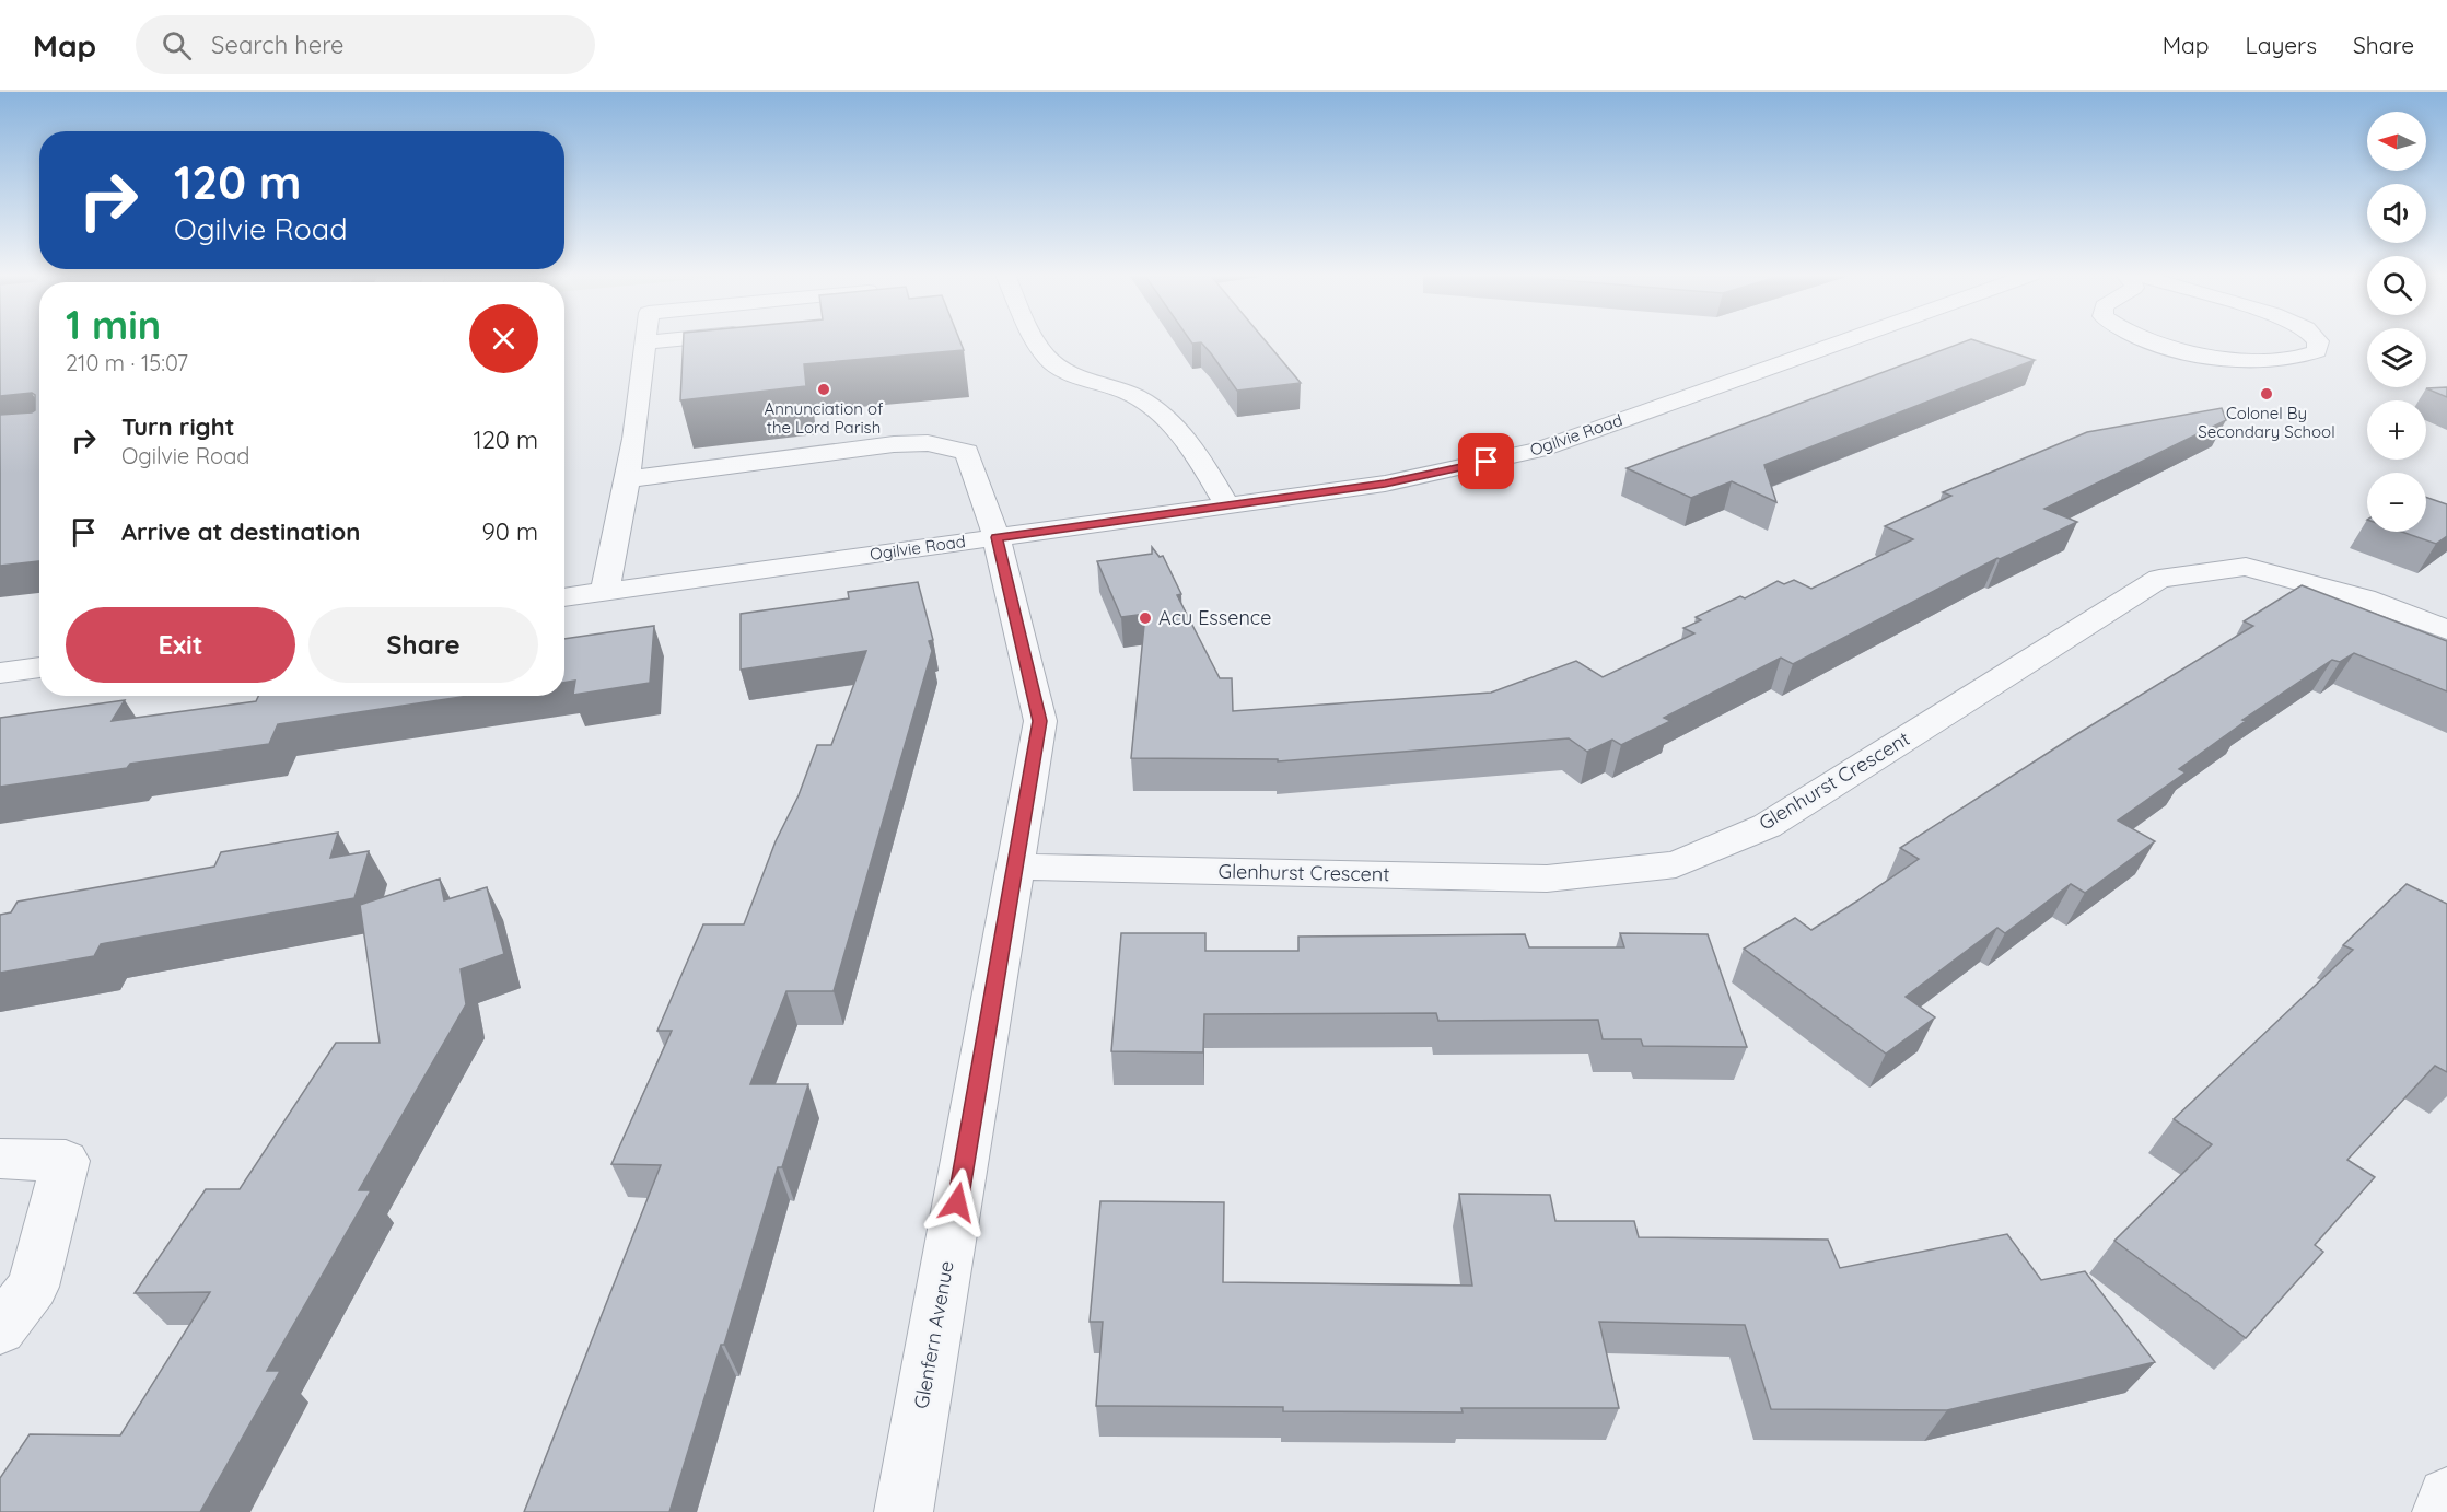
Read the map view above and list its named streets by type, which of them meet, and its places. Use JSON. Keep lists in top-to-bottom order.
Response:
{
  "streets": {
    "street": ["Ogilvie Road", "Glenhurst Crescent", "Glenfern Avenue"]
  },
  "crossings": [
    ["Ogilvie Road", "Glenfern Avenue"],
    ["Glenhurst Crescent", "Glenfern Avenue"]
  ],
  "places": ["Annunciation of the Lord Parish", "Colonel By Secondary School", "Acu Essence"],
  "north": "left",
  "page": {
    "header": "Map",
    "search": "Search here",
    "nav": ["Map", "Layers", "Share"],
    "map_buttons": ["+", "−"],
    "turn": ["120 m", "Ogilvie Road"],
    "heading": ["1 min", "210 m · 15:07"],
    "list": [
      {
        "name": "Turn right",
        "note": "Ogilvie Road",
        "value": "120 m"
      },
      {
        "name": "Arrive at destination",
        "value": "90 m"
      }
    ],
    "buttons": ["Exit", "Share"]
  }
}
